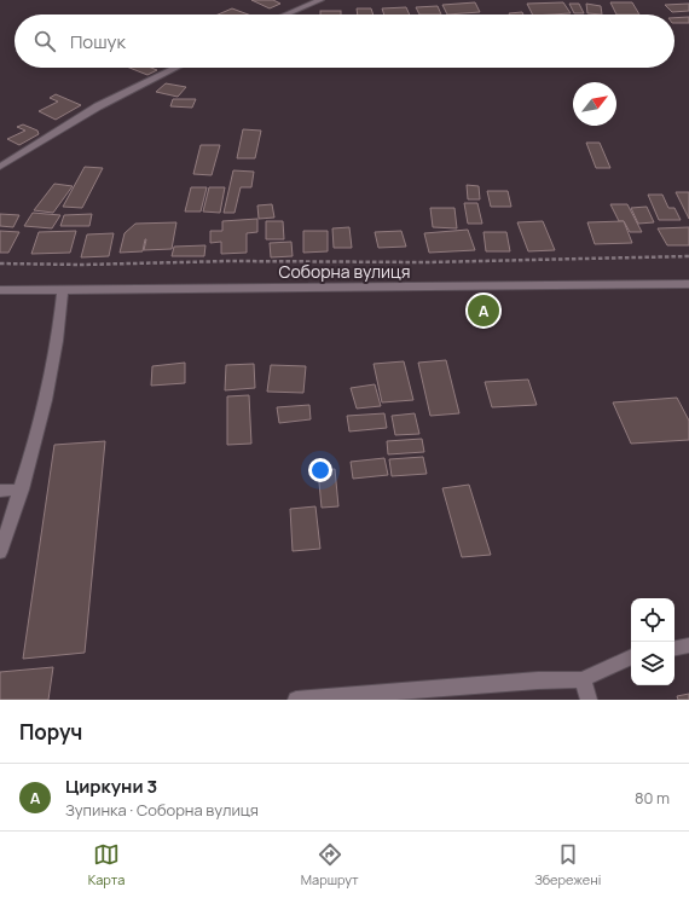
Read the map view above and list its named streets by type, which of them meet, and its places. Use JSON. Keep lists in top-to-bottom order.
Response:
{
  "streets": {
    "street": ["Соборна вулиця"]
  },
  "north": "top right",
  "page": {
    "search": "Пошук",
    "pins": "A",
    "heading": "Поруч",
    "list": [
      {
        "mark": "A",
        "name": "Циркуни 3",
        "note": "Зупинка · Соборна вулиця",
        "value": "80 m"
      }
    ],
    "nav": ["Карта", "Маршрут", "Збережені"]
  }
}
